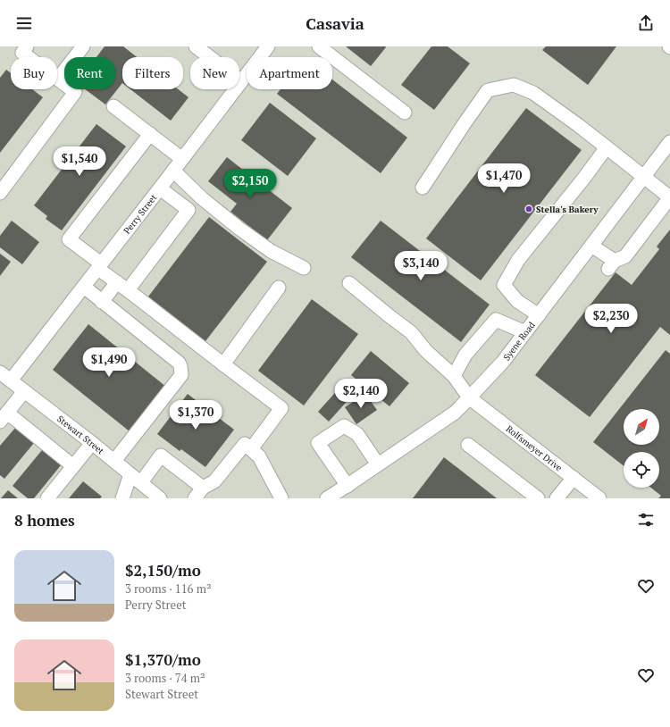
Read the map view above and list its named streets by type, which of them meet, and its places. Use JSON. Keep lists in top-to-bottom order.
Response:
{
  "streets": {
    "street": [
      "Perry Street",
      "Syene Road",
      "Stewart Street",
      "Rolfsmeyer Drive"
    ]
  },
  "crossings": [
    ["Perry Street", "Stewart Street"],
    ["Syene Road", "Rolfsmeyer Drive"]
  ],
  "places": ["Stella's Bakery"],
  "north": "top right",
  "page": {
    "header": "Casavia",
    "chip": [
      "Buy",
      "Rent",
      "Filters",
      "New",
      "Apartment"
    ],
    "price": [
      "$1,540",
      "$1,470",
      "$2,150",
      "$3,140",
      "$2,230",
      "$1,490",
      "$2,140",
      "$1,370"
    ],
    "heading": "8 homes",
    "list": [
      {
        "name": "$2,150/mo",
        "note": "3 rooms · 116 m² · Perry Street"
      },
      {
        "name": "$1,370/mo",
        "note": "3 rooms · 74 m² · Stewart Street"
      }
    ]
  }
}
